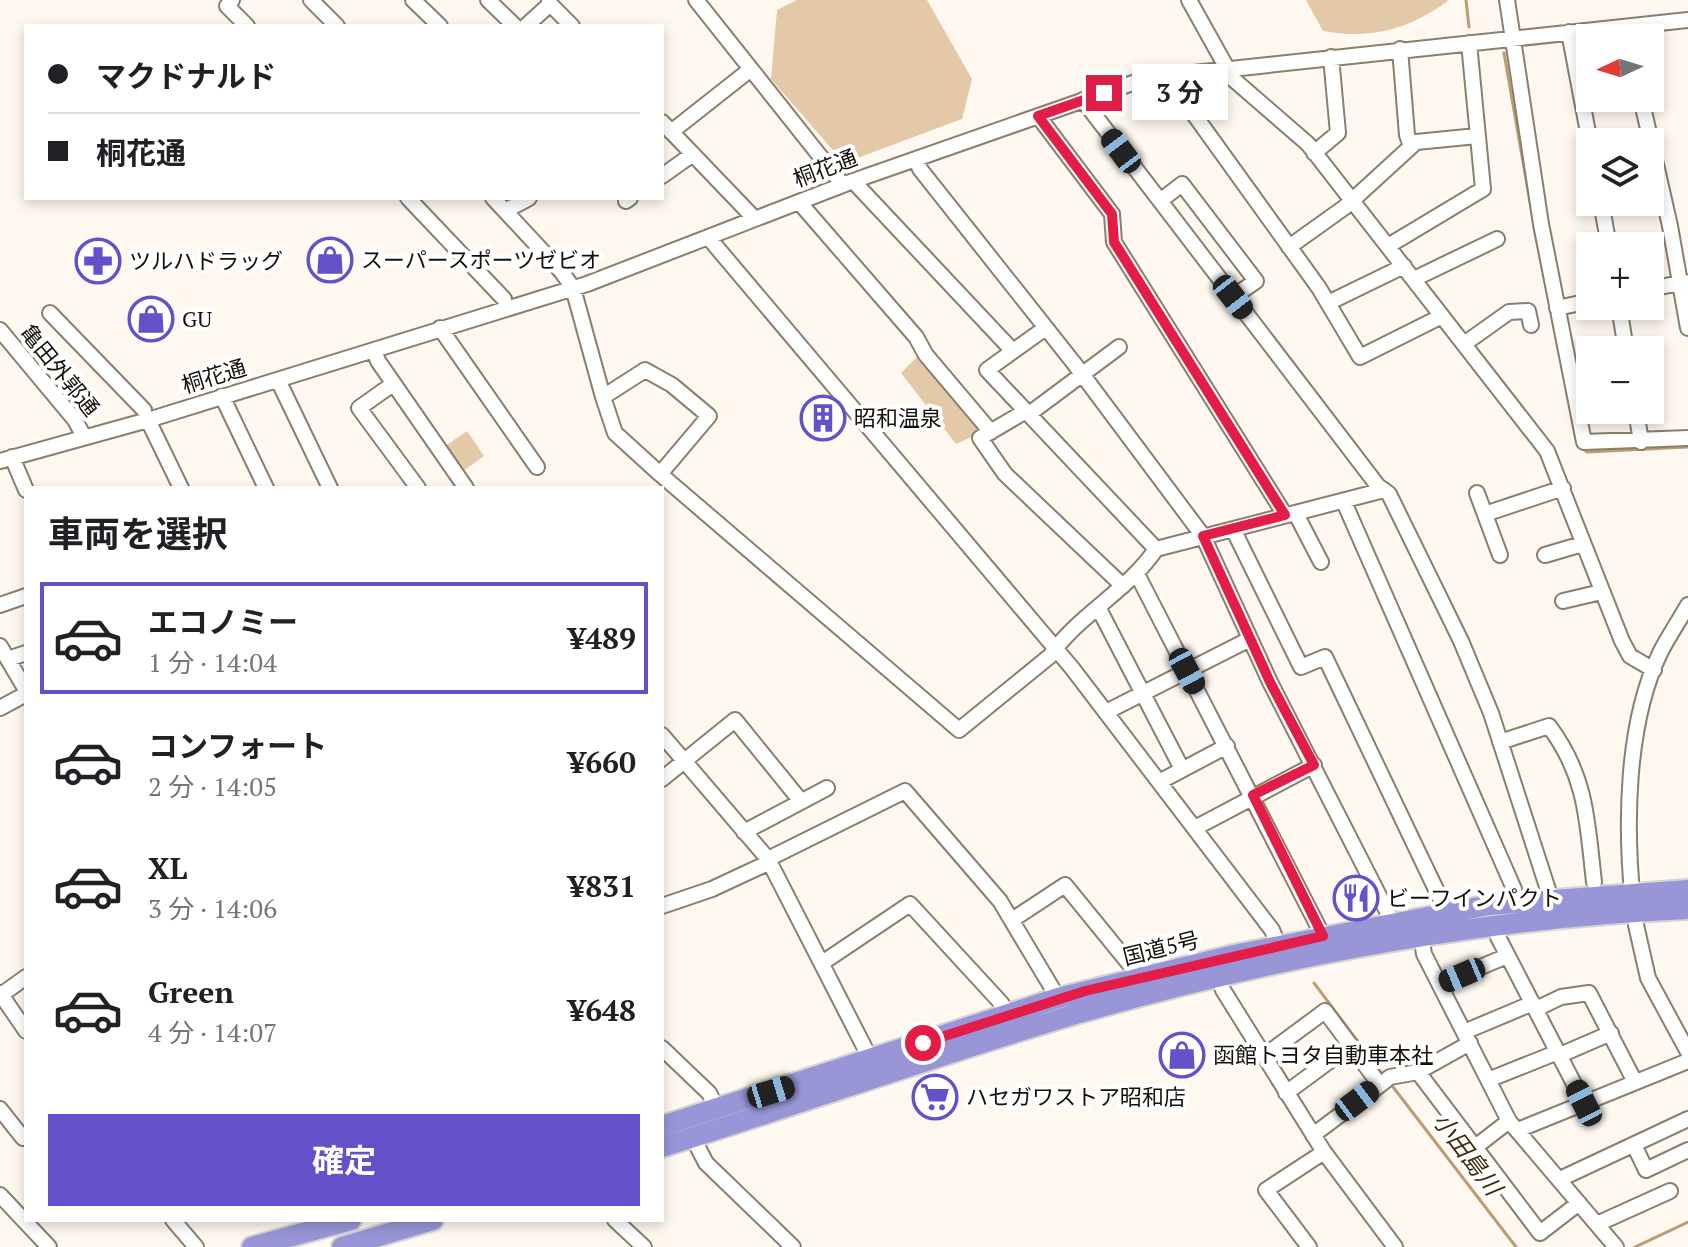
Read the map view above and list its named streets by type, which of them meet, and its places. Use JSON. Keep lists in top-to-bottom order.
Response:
{
  "streets": {
    "highway": ["国道5号"],
    "street": ["桐花通", "亀田外郭通"]
  },
  "crossings": [
    ["桐花通", "亀田外郭通"]
  ],
  "water": ["小田島川"],
  "places": {
    "shop": ["スーパースポーツゼビオ", "GU", "函館トヨタ自動車本社"],
    "pharmacy": ["ツルハドラッグ"],
    "building": ["昭和温泉"],
    "restaurant": ["ビーフインパクト"],
    "supermarket": ["ハセガワストア昭和店"]
  },
  "north": "left",
  "page": {
    "map_buttons": ["+", "−"],
    "banner": ["マクドナルド", "桐花通"],
    "bubble": "3 分",
    "heading": "車両を選択",
    "list": [
      {
        "name": "エコノミー",
        "note": "1 分 · 14:04",
        "value": "¥489"
      },
      {
        "name": "コンフォート",
        "note": "2 分 · 14:05",
        "value": "¥660"
      },
      {
        "name": "XL",
        "note": "3 分 · 14:06",
        "value": "¥831"
      },
      {
        "name": "Green",
        "note": "4 分 · 14:07",
        "value": "¥648"
      }
    ],
    "buttons": "確定"
  }
}
